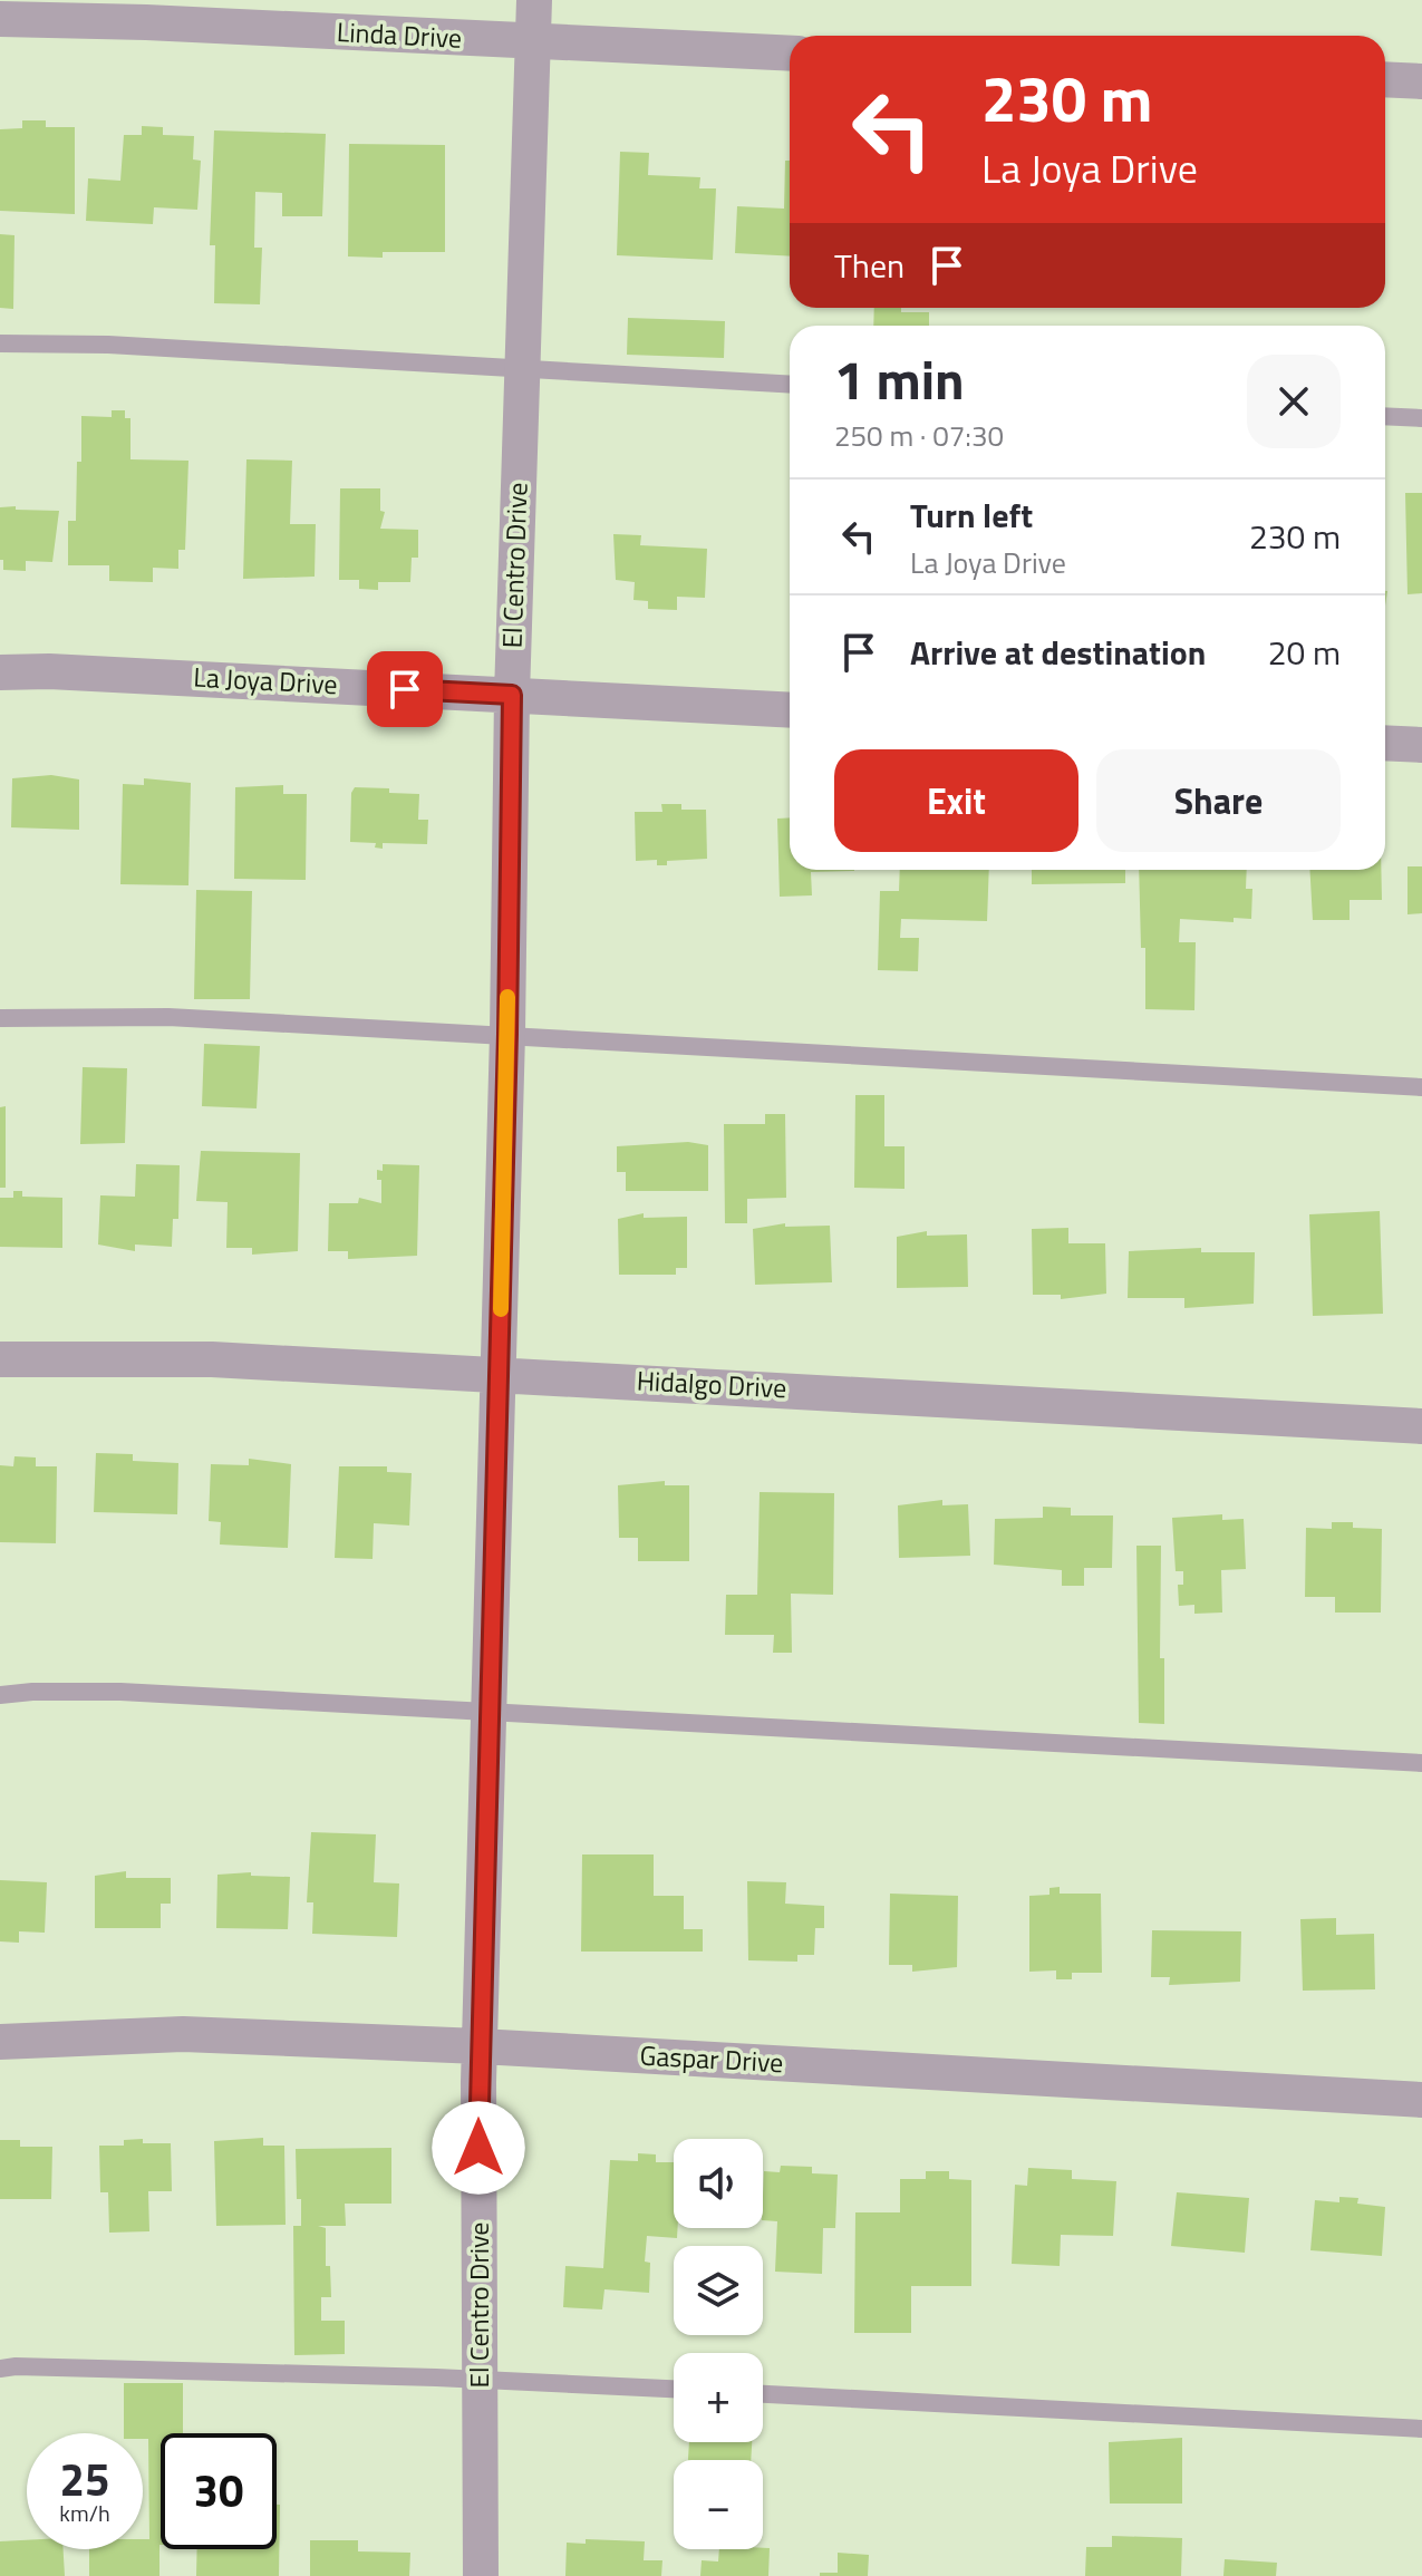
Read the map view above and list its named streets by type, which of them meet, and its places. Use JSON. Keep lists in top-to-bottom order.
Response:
{
  "streets": {
    "street": [
      "Linda Drive",
      "El Centro Drive",
      "La Joya Drive",
      "Hidalgo Drive",
      "Gaspar Drive"
    ]
  },
  "crossings": [
    ["Linda Drive", "El Centro Drive"],
    ["El Centro Drive", "La Joya Drive"],
    ["El Centro Drive", "Hidalgo Drive"],
    ["El Centro Drive", "Gaspar Drive"]
  ],
  "page": {
    "turn": ["230 m", "La Joya Drive"],
    "then": "Then",
    "heading": ["1 min", "250 m · 07:30"],
    "list": [
      {
        "name": "Turn left",
        "note": "La Joya Drive",
        "value": "230 m"
      },
      {
        "name": "Arrive at destination",
        "value": "20 m"
      }
    ],
    "buttons": ["Exit", "Share"],
    "map_buttons": ["+", "−"],
    "speed": "25 km/h",
    "limit": "30"
  }
}
